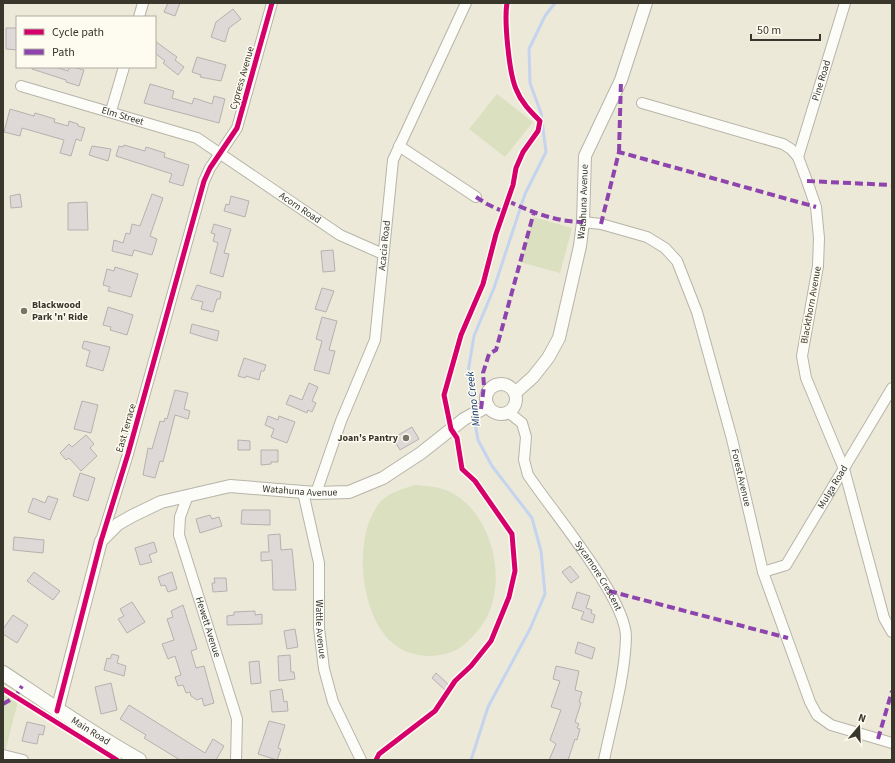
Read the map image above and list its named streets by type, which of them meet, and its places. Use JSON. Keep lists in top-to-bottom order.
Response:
{
  "streets": {
    "main road": ["Main Road"],
    "street": [
      "Cypress Avenue",
      "Pine Road",
      "Elm Street",
      "Watahuna Avenue",
      "Acorn Road",
      "Acacia Road",
      "Blackthorn Avenue",
      "East Terrace",
      "Forest Avenue",
      "Mulga Road",
      "Sycamore Crescent",
      "Hewett Avenue",
      "Wattle Avenue"
    ]
  },
  "crossings": [
    ["Cypress Avenue", "Elm Street"],
    ["Cypress Avenue", "Acorn Road"],
    ["Cypress Avenue", "East Terrace"],
    ["Pine Road", "Blackthorn Avenue"],
    ["Elm Street", "Acorn Road"],
    ["Elm Street", "East Terrace"],
    ["Watahuna Avenue", "Acacia Road"],
    ["Watahuna Avenue", "East Terrace"],
    ["Watahuna Avenue", "Forest Avenue"],
    ["Watahuna Avenue", "Sycamore Crescent"],
    ["Watahuna Avenue", "Hewett Avenue"],
    ["Watahuna Avenue", "Wattle Avenue"],
    ["Acorn Road", "Acacia Road"],
    ["Acorn Road", "East Terrace"],
    ["Blackthorn Avenue", "Mulga Road"],
    ["East Terrace", "Main Road"],
    ["Forest Avenue", "Mulga Road"]
  ],
  "water": ["Minno Creek"],
  "places": ["Blackwood Park 'n' Ride", "Joan's Pantry"],
  "legend": ["Cycle path", "Path"],
  "scale_bar": "50 m",
  "north": "top"
}
